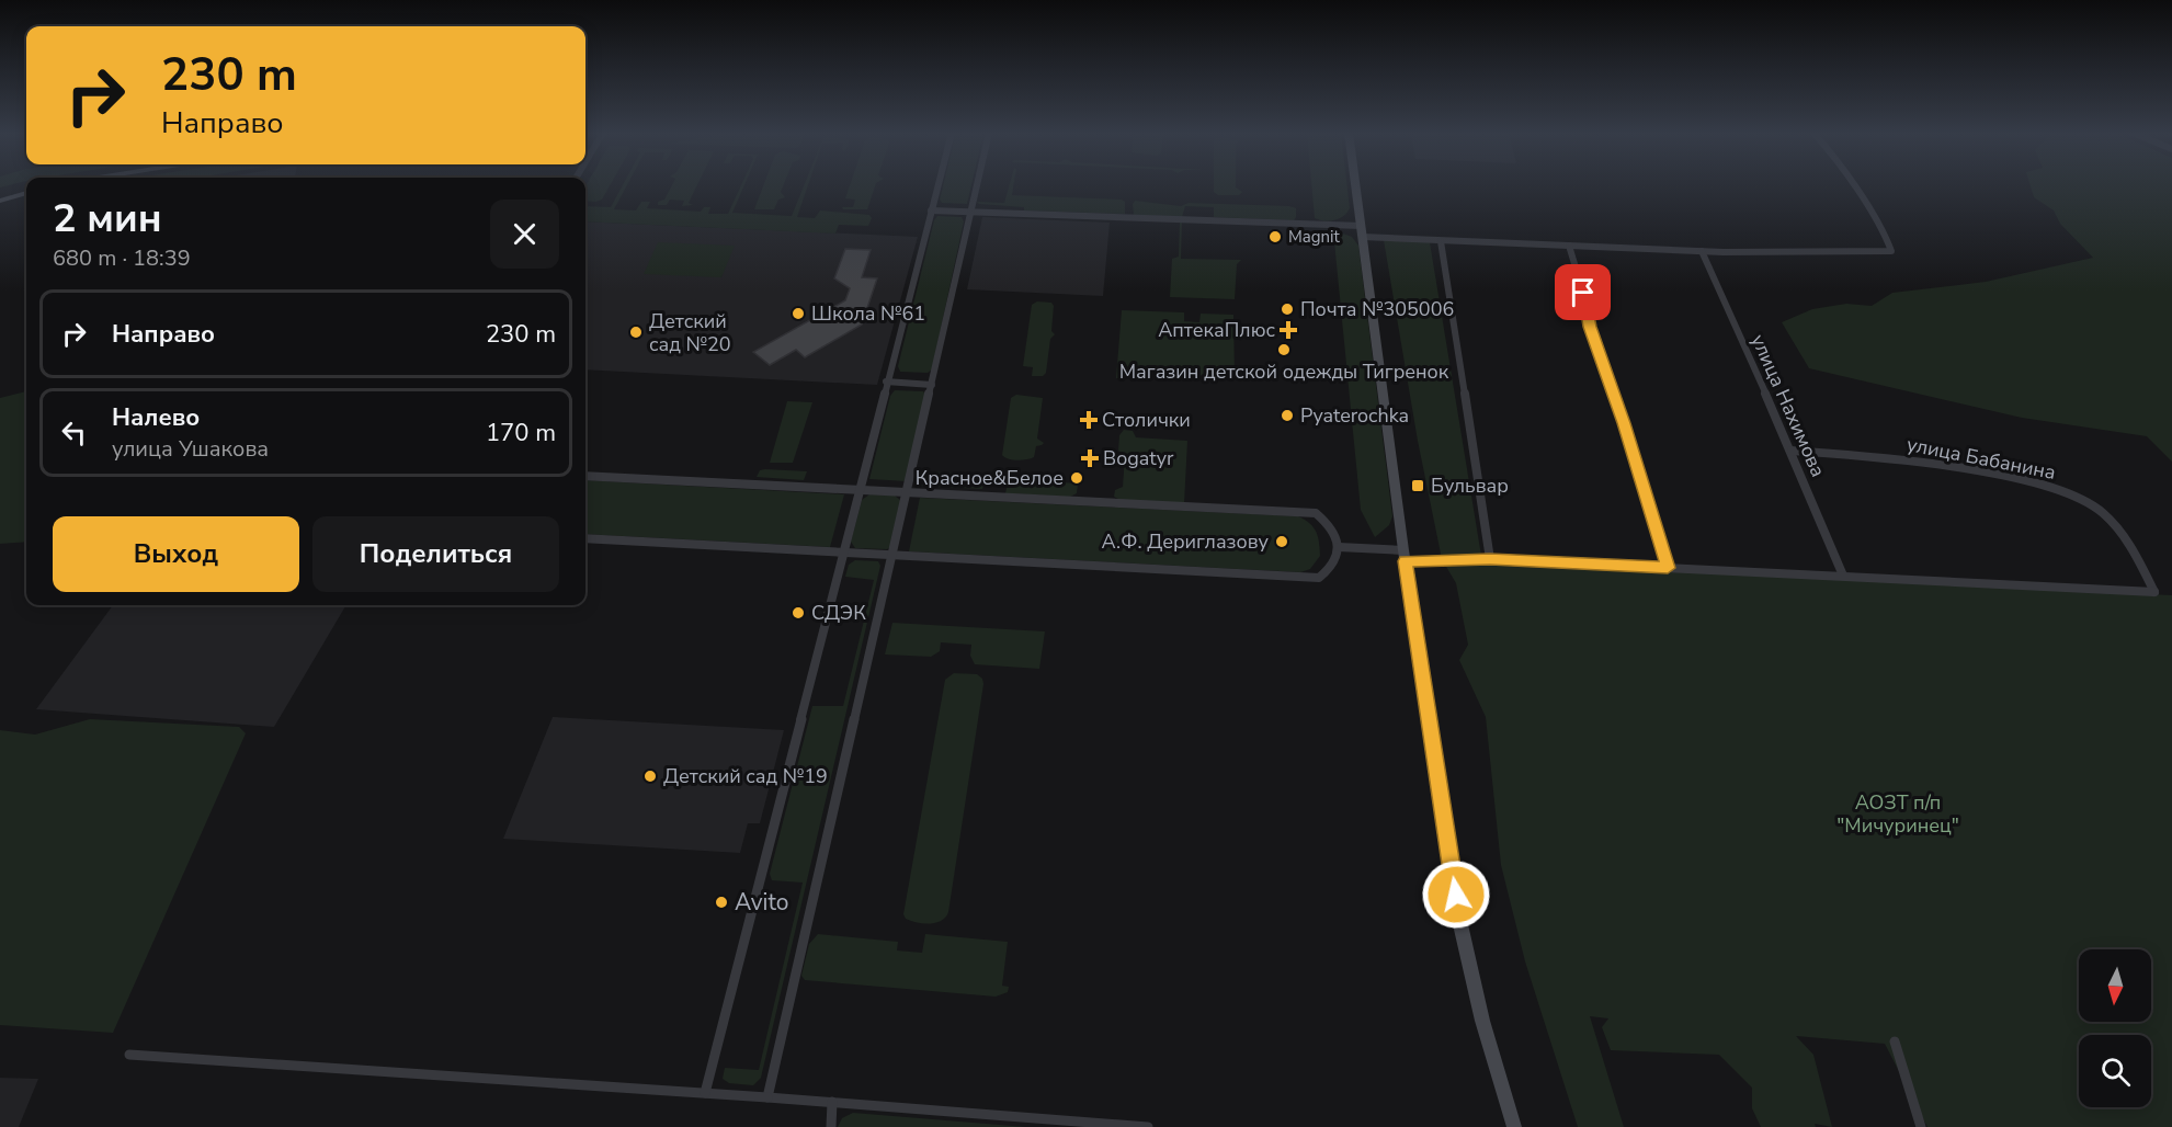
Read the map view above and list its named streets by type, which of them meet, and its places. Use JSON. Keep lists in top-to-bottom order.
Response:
{
  "streets": {
    "street": ["улица Нахимова", "улица Бабанина"]
  },
  "crossings": [
    ["улица Нахимова", "улица Бабанина"]
  ],
  "parks": ["АОЗТ п/п \"Мичуринец\""],
  "places": {
    "other": [
      "Magnit",
      "Почта №305006",
      "Школа №61",
      "Детский сад №20",
      "Магазин детской одежды Тигренок",
      "Pyaterochka",
      "Красное&Белое",
      "А.Ф. Дериглазову",
      "СДЭК",
      "Детский сад №19",
      "Avito"
    ],
    "health": ["АптекаПлюс", "Столички", "Bogatyr"],
    "transit": ["Бульвар"]
  },
  "north": "bottom",
  "page": {
    "turn": ["230 m", "Направо"],
    "heading": ["2 мин", "680 m · 18:39"],
    "list": [
      {
        "name": "Направо",
        "value": "230 m"
      },
      {
        "name": "Налево",
        "note": "улица Ушакова",
        "value": "170 m"
      }
    ],
    "buttons": ["Выход", "Поделиться"]
  }
}
